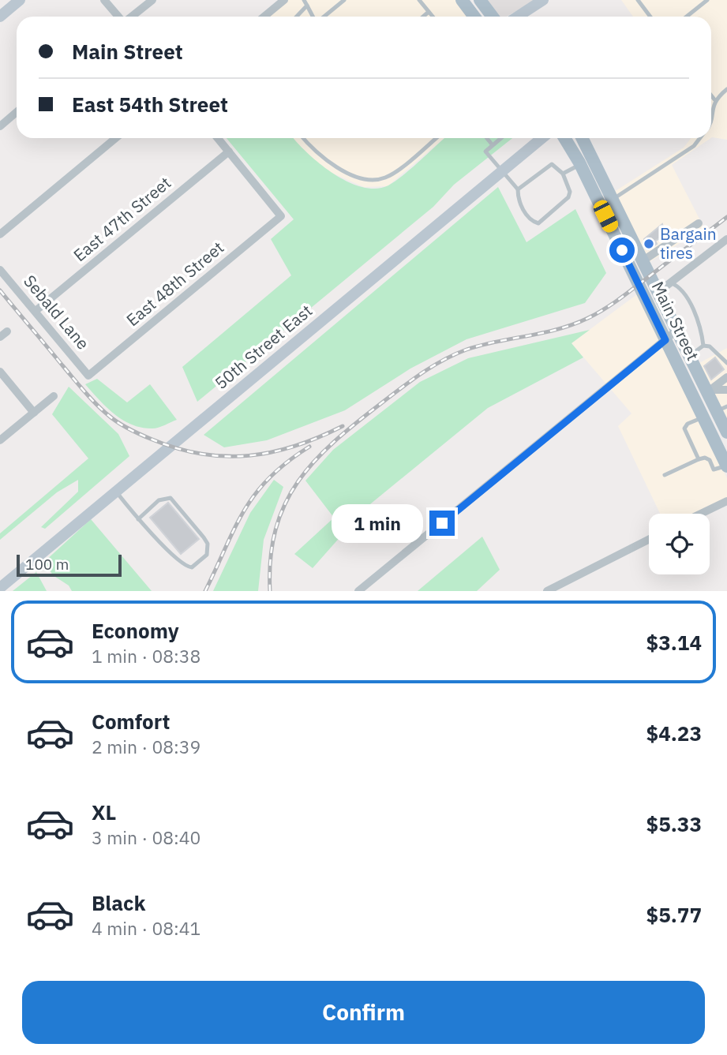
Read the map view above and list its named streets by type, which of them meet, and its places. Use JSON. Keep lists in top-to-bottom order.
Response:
{
  "streets": {
    "main road": ["Main Street"],
    "street": [
      "East 47th Street",
      "East 48th Street",
      "Sebald Lane",
      "50th Street East"
    ]
  },
  "crossings": [
    ["East 47th Street", "East 48th Street"],
    ["East 47th Street", "Sebald Lane"],
    ["East 48th Street", "Sebald Lane"]
  ],
  "places": ["Bargain tires"],
  "scale_bar": "100 m",
  "page": {
    "banner": ["Main Street", "East 54th Street"],
    "bubble": "1 min",
    "scale": "100 m",
    "list": [
      {
        "name": "Economy",
        "note": "1 min · 08:38",
        "value": "$3.14"
      },
      {
        "name": "Comfort",
        "note": "2 min · 08:39",
        "value": "$4.23"
      },
      {
        "name": "XL",
        "note": "3 min · 08:40",
        "value": "$5.33"
      },
      {
        "name": "Black",
        "note": "4 min · 08:41",
        "value": "$5.77"
      }
    ],
    "buttons": "Confirm"
  }
}
